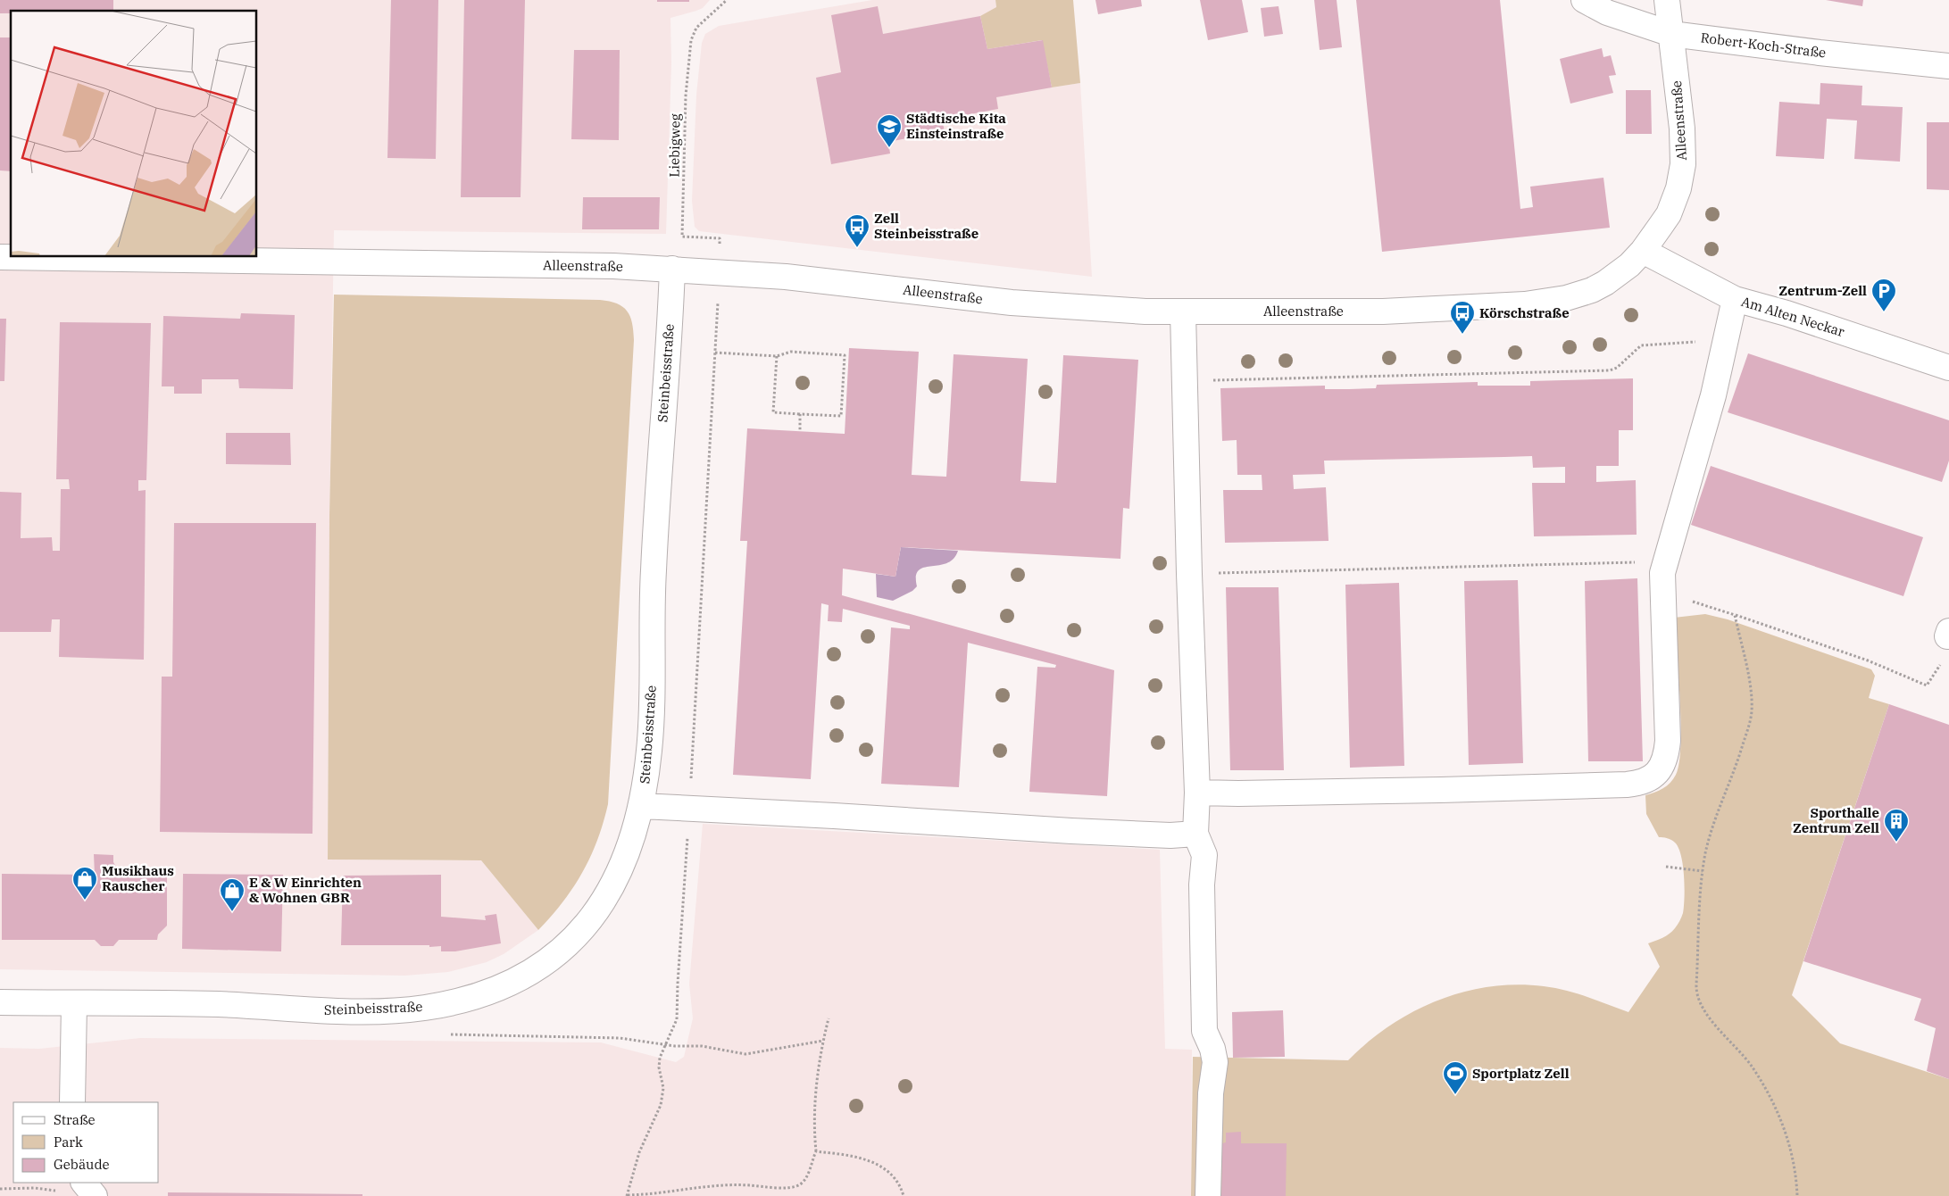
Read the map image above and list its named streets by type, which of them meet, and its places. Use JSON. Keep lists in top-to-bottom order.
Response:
{
  "streets": {
    "street": [
      "Robert-Koch-Straße",
      "Alleenstraße",
      "Am Alten Neckar",
      "Steinbeisstraße"
    ],
    "path": ["Liebigweg"]
  },
  "crossings": [
    ["Robert-Koch-Straße", "Alleenstraße"],
    ["Alleenstraße", "Liebigweg"],
    ["Alleenstraße", "Am Alten Neckar"],
    ["Alleenstraße", "Steinbeisstraße"]
  ],
  "places": {
    "school or university": ["Städtische Kita Einsteinstraße"],
    "bus stop": ["Zell Steinbeisstraße", "Körschstraße"],
    "parking": ["Zentrum-Zell"],
    "building": ["Sporthalle Zentrum Zell"],
    "shop": ["Musikhaus Rauscher", "E & W Einrichten & Wohnen GBR"],
    "sports": ["Sportplatz Zell"]
  },
  "legend": ["Straße", "Park", "Gebäude"]
}
